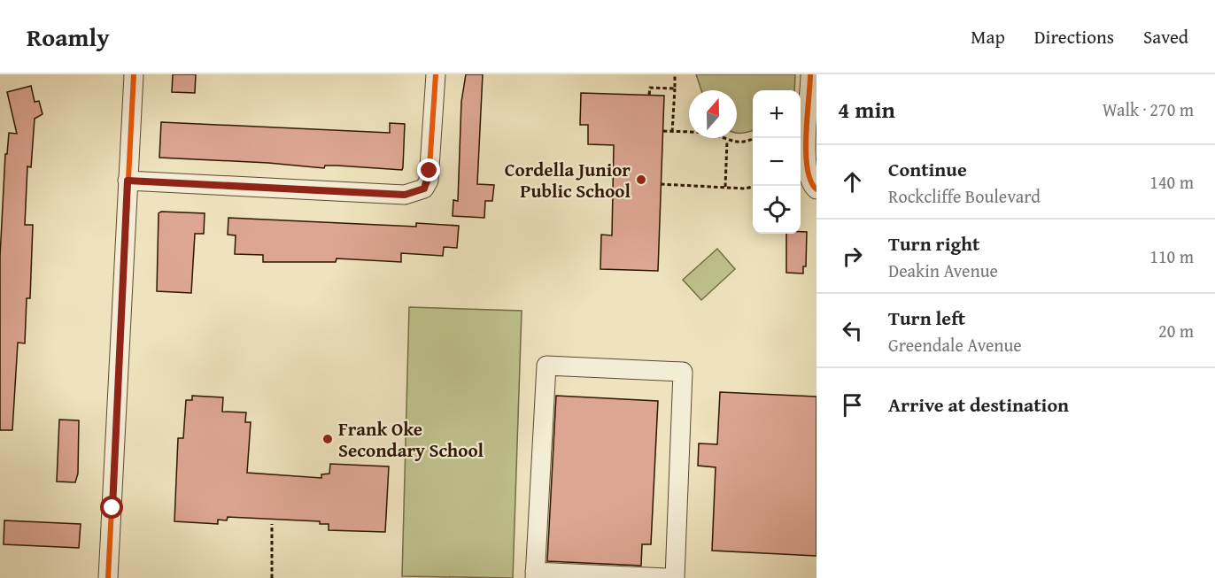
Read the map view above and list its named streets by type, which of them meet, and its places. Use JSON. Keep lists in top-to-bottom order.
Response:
{
  "places": ["Cordella Junior Public School", "Frank Oke Secondary School"],
  "north": "top",
  "page": {
    "header": "Roamly",
    "nav": ["Map", "Directions", "Saved"],
    "heading": ["4 min", "Walk · 270 m"],
    "map_buttons": ["+", "−"],
    "list": [
      ["Continue", "Rockcliffe Boulevard", "140 m"],
      ["Turn right", "Deakin Avenue", "110 m"],
      ["Turn left", "Greendale Avenue", "20 m"],
      "Arrive at destination"
    ]
  }
}
